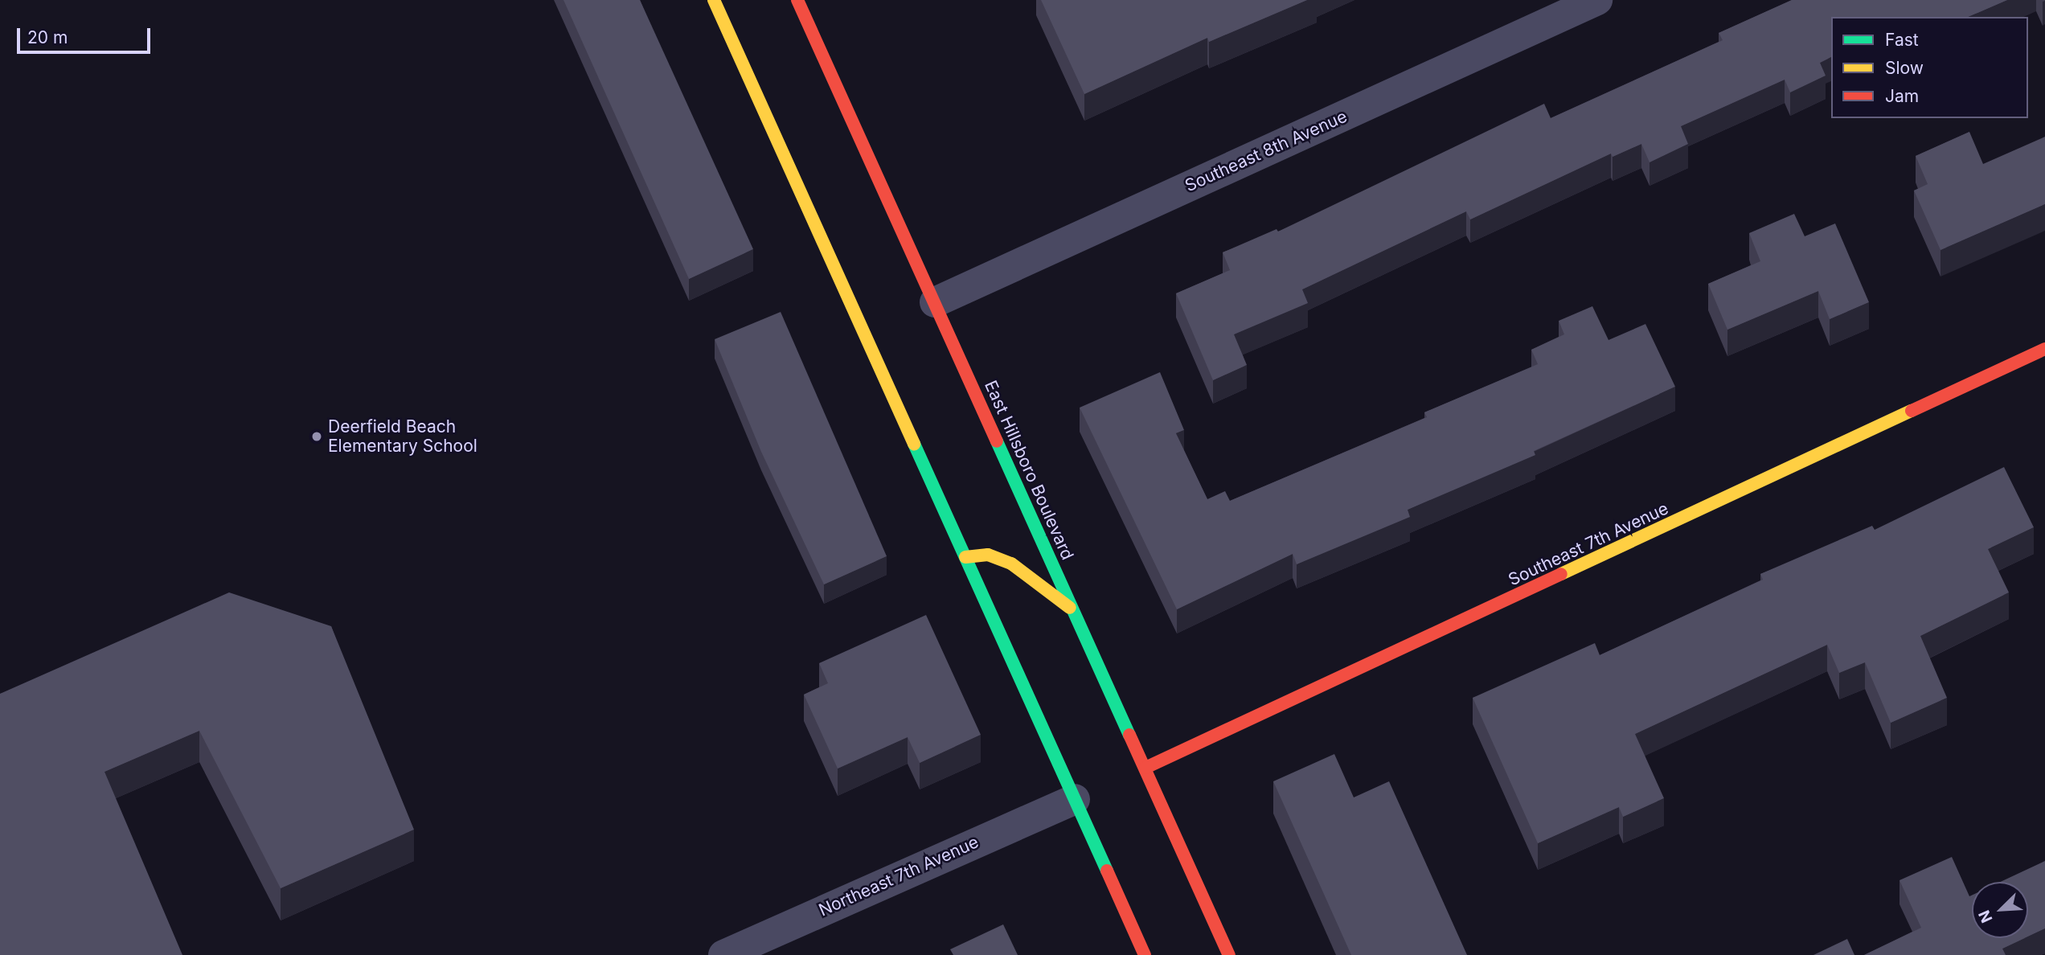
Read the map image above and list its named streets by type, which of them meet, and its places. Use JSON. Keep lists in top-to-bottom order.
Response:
{
  "streets": {
    "main road": ["East Hillsboro Boulevard", "Southeast 7th Avenue"],
    "street": ["Southeast 8th Avenue", "Northeast 7th Avenue"]
  },
  "crossings": [
    ["Southeast 8th Avenue", "East Hillsboro Boulevard"],
    ["East Hillsboro Boulevard", "Southeast 7th Avenue"]
  ],
  "places": ["Deerfield Beach Elementary School"],
  "legend": ["Fast", "Slow", "Jam"],
  "scale_bar": "20 m",
  "north": "bottom left"
}
